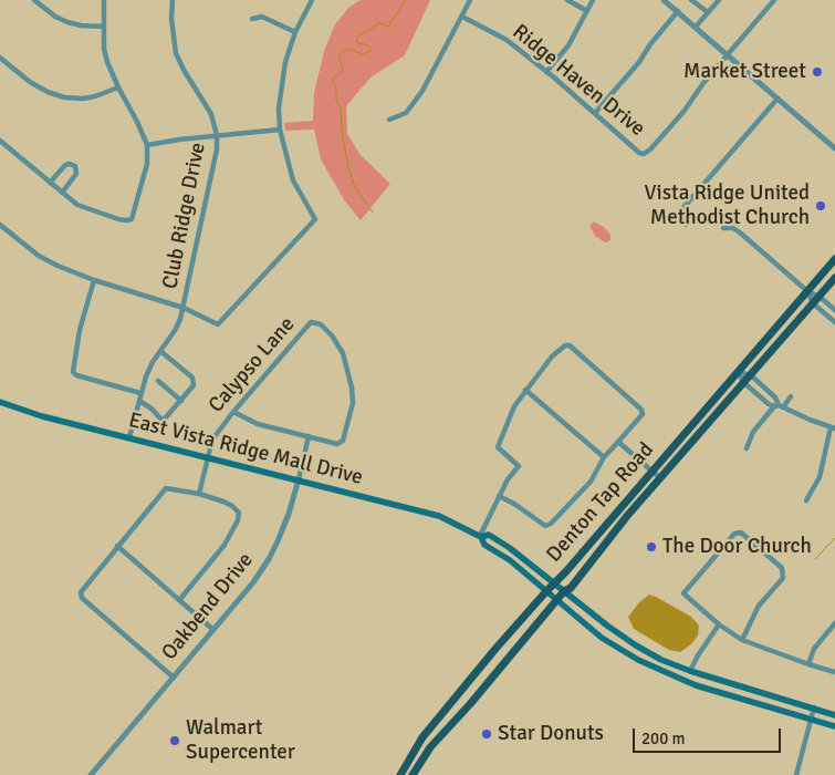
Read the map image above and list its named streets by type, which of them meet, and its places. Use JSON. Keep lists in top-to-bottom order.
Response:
{
  "streets": {
    "main road": ["East Vista Ridge Mall Drive", "Denton Tap Road"],
    "street": [
      "Ridge Haven Drive",
      "Club Ridge Drive",
      "Calypso Lane",
      "Oakbend Drive"
    ]
  },
  "crossings": [
    ["Club Ridge Drive", "East Vista Ridge Mall Drive"],
    ["Calypso Lane", "East Vista Ridge Mall Drive"],
    ["Calypso Lane", "Oakbend Drive"],
    ["East Vista Ridge Mall Drive", "Denton Tap Road"],
    ["East Vista Ridge Mall Drive", "Oakbend Drive"]
  ],
  "places": [
    "Market Street",
    "Vista Ridge United Methodist Church",
    "The Door Church",
    "Star Donuts",
    "Walmart Supercenter"
  ],
  "scale_bar": "200 m"
}
